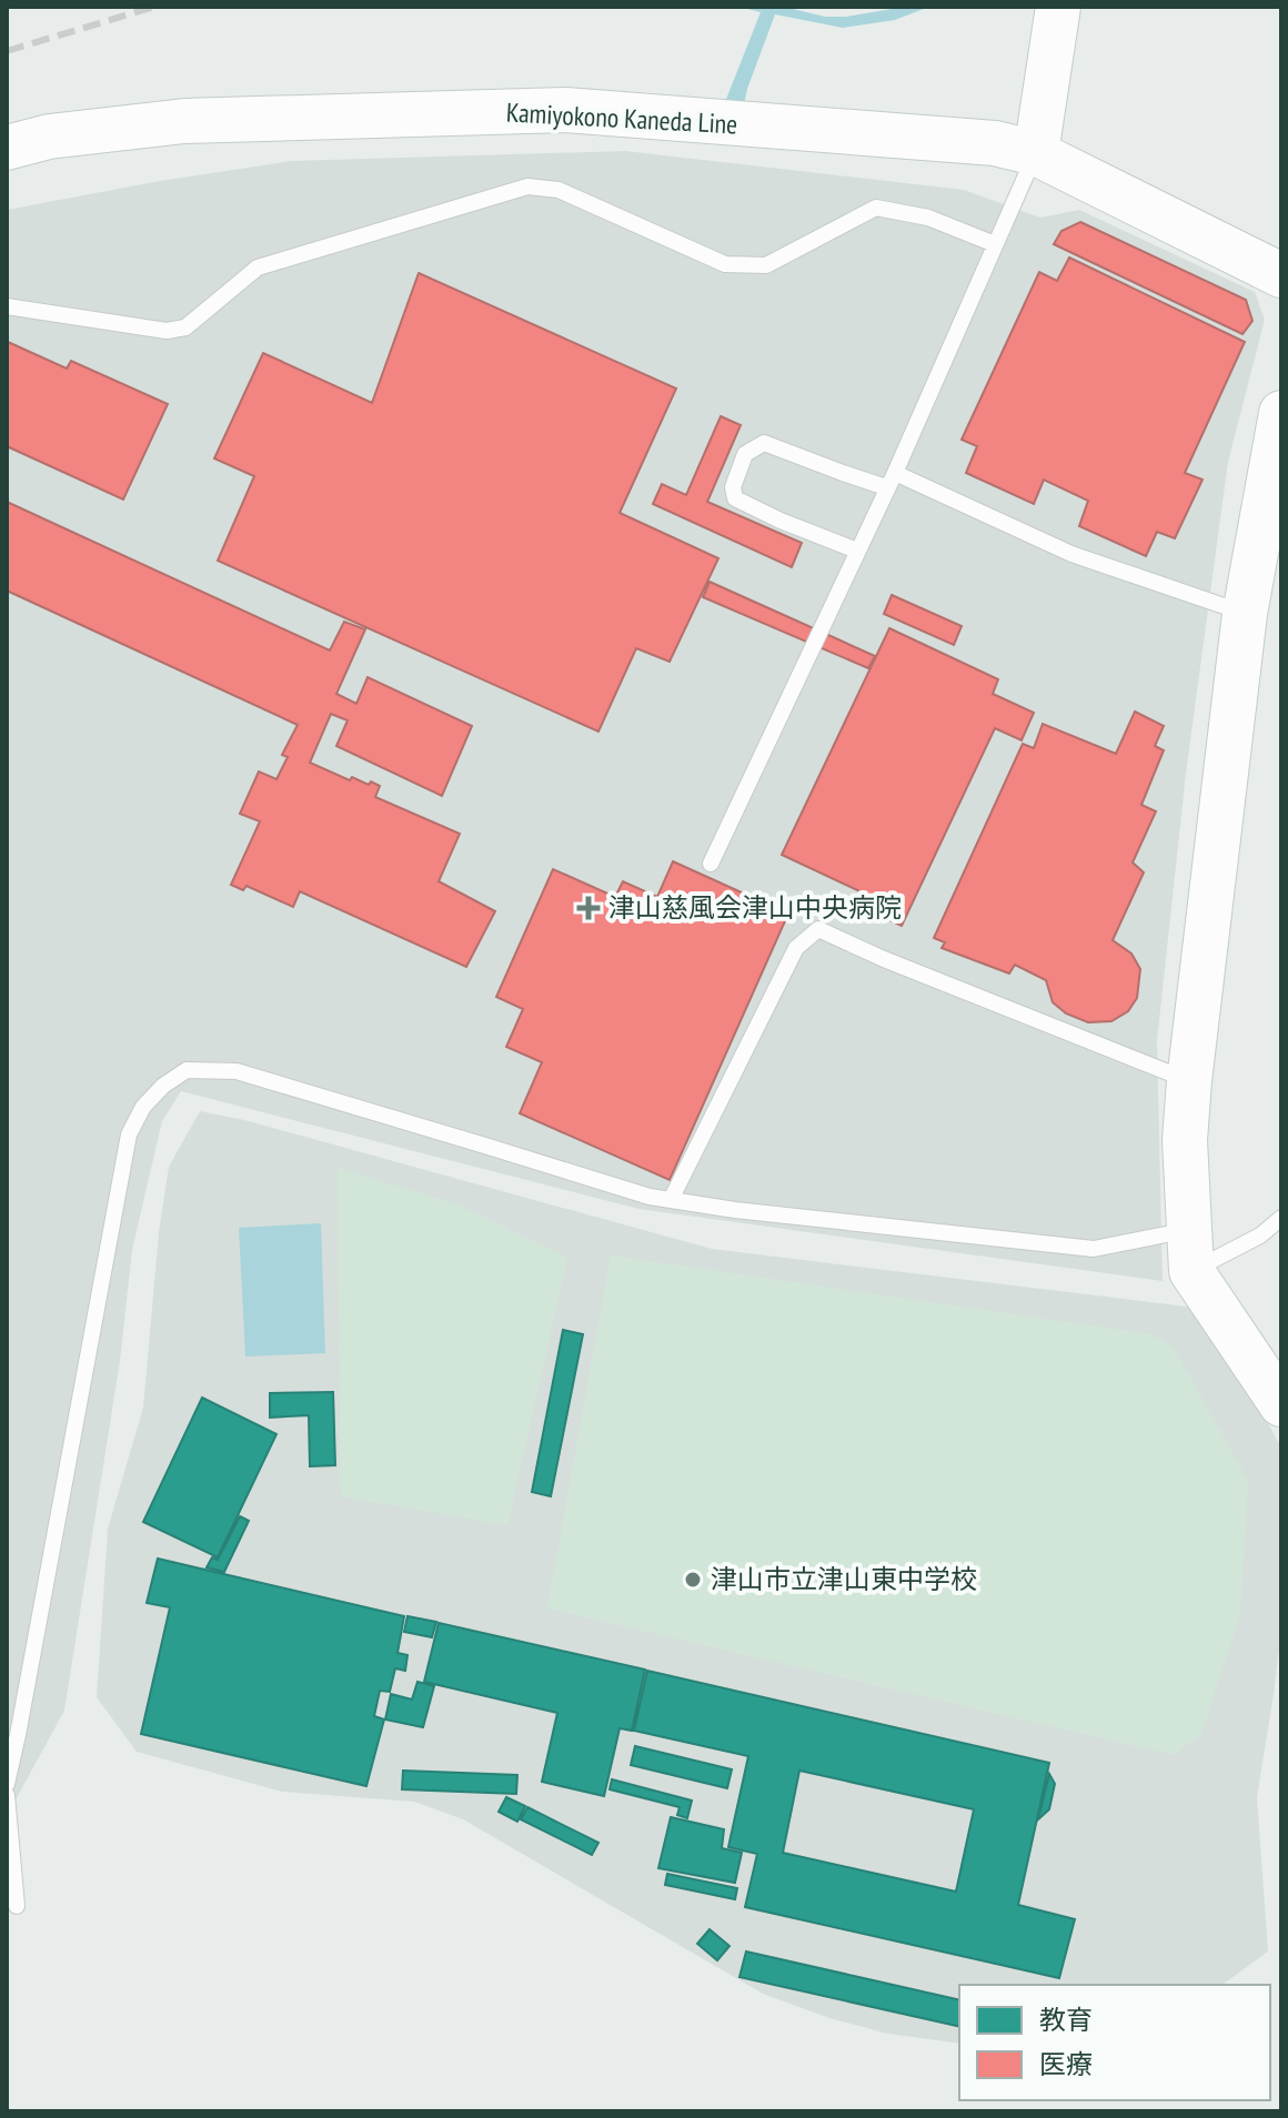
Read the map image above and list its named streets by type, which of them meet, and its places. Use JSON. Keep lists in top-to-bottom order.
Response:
{
  "streets": {
    "street": ["Kamiyokono Kaneda Line"]
  },
  "places": {
    "health": ["津山慈風会津山中央病院"],
    "other": ["津山市立津山東中学校"]
  },
  "legend": ["教育", "医療"]
}
